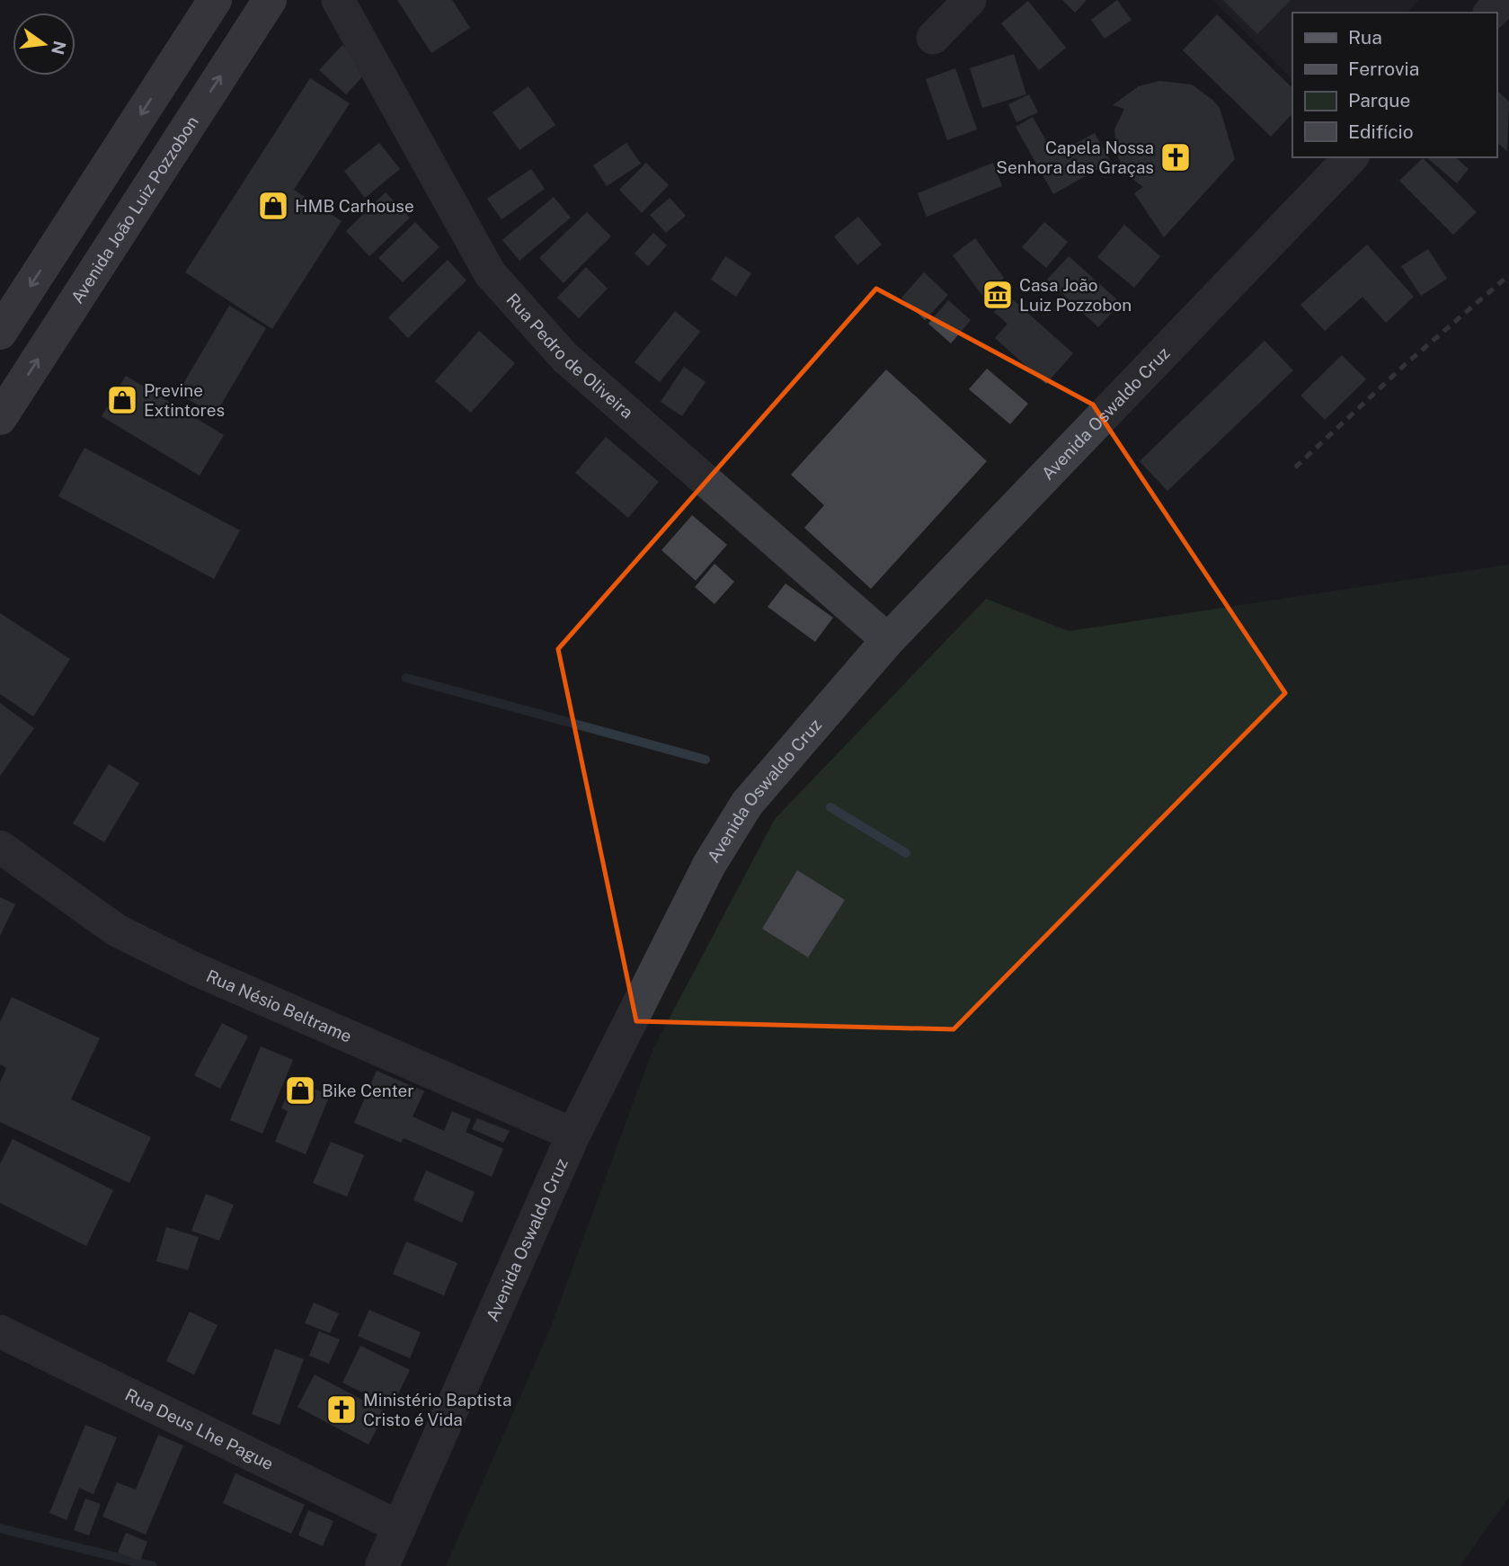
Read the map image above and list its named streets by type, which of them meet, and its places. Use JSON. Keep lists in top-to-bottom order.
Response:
{
  "streets": {
    "main road": ["Avenida João Luiz Pozzobon"],
    "street": [
      "Rua Pedro de Oliveira",
      "Avenida Oswaldo Cruz",
      "Rua Nésio Beltrame",
      "Rua Deus Lhe Pague"
    ]
  },
  "crossings": [
    ["Rua Pedro de Oliveira", "Avenida Oswaldo Cruz"],
    ["Avenida Oswaldo Cruz", "Rua Nésio Beltrame"],
    ["Avenida Oswaldo Cruz", "Rua Deus Lhe Pague"]
  ],
  "places": {
    "church": ["Capela Nossa Senhora das Graças", "Ministério Baptista Cristo é Vida"],
    "shop": ["HMB Carhouse", "Previne Extintores", "Bike Center"],
    "museum": ["Casa João Luiz Pozzobon"]
  },
  "legend": [
    "Rua",
    "Ferrovia",
    "Parque",
    "Edifício"
  ],
  "north": "right"
}
